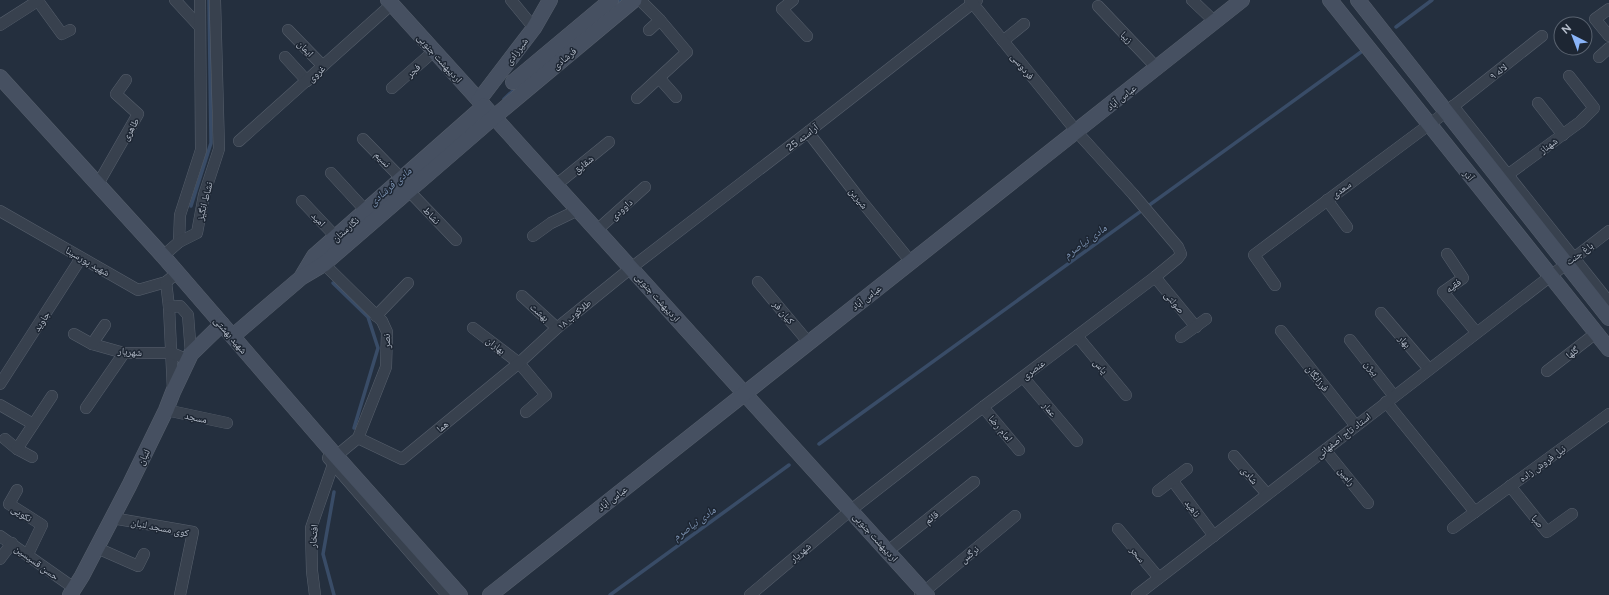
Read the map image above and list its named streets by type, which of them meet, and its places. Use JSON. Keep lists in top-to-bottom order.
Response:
{
  "streets": {
    "main road": [
      "شیرزادی",
      "اردیبهشت جنوبی",
      "فرشادی",
      "عباس آباد",
      "آذر",
      "نگارستان",
      "شهید بهشتی",
      "لنبان"
    ],
    "street": [
      "زیبا",
      "ایمان",
      "فردوسی",
      "فجر",
      "۹ لاله",
      "غروی",
      "طاهری",
      "آراسته 25",
      "شهناز",
      "نسیم",
      "شقایق",
      "سعدی",
      "شیرین",
      "نشاط انگیز",
      "داوودی",
      "نشاط",
      "امید",
      "باغ جنت",
      "شهید پورسینا",
      "فقیه",
      "صولتی",
      "بهشت",
      "کیان فر",
      "طلاکوب ۱۸",
      "جاوید",
      "نصر",
      "بهار",
      "بهاران",
      "شهریار",
      "گلها",
      "یاس",
      "بیژن",
      "عنصری",
      "فرزانگان",
      "عمار",
      "مسجد",
      "هما",
      "امام رضا",
      "استاد تاج اصفهانی",
      "نیل فروش زاده",
      "شادی",
      "رامین",
      "ناهید",
      "نکویی",
      "قائم",
      "صبا",
      "کوی مسجد لنبان",
      "افتخار",
      "نرگس",
      "سحر",
      "حسن قسیسین"
    ]
  },
  "crossings": [
    ["زیبا", "عباس آباد"],
    ["ایمان", "غروی"],
    ["شیرزادی", "اردیبهشت جنوبی"],
    ["شیرزادی", "فرشادی"],
    ["شیرزادی", "نگارستان"],
    ["اردیبهشت جنوبی", "فرشادی"],
    ["اردیبهشت جنوبی", "فجر"],
    ["اردیبهشت جنوبی", "غروی"],
    ["اردیبهشت جنوبی", "عباس آباد"],
    ["اردیبهشت جنوبی", "آراسته 25"],
    ["اردیبهشت جنوبی", "شقایق"],
    ["اردیبهشت جنوبی", "داوودی"],
    ["اردیبهشت جنوبی", "نگارستان"],
    ["اردیبهشت جنوبی", "طلاکوب ۱۸"],
    ["اردیبهشت جنوبی", "شهریار"],
    ["اردیبهشت جنوبی", "عنصری"],
    ["اردیبهشت جنوبی", "قائم"],
    ["اردیبهشت جنوبی", "نرگس"],
    ["فرشادی", "نگارستان"],
    ["فردوسی", "عباس آباد"],
    ["فردوسی", "آراسته 25"],
    ["فردوسی", "عنصری"],
    ["۹ لاله", "آذر"],
    ["۹ لاله", "سعدی"],
    ["عباس آباد", "شیرین"],
    ["عباس آباد", "کیان فر"],
    ["عباس آباد", "عنصری"],
    ["طاهری", "شهید بهشتی"],
    ["آراسته 25", "شیرین"],
    ["آراسته 25", "طلاکوب ۱۸"],
    ["نسیم", "نشاط"],
    ["نسیم", "نگارستان"],
    ["آذر", "سعدی"],
    ["آذر", "باغ جنت"],
    ["آذر", "گلها"],
    ["آذر", "استاد تاج اصفهانی"],
    ["نشاط", "نگارستان"],
    ["امید", "نگارستان"],
    ["نگارستان", "شهید بهشتی"],
    ["نگارستان", "نصر"],
    ["باغ جنت", "استاد تاج اصفهانی"],
    ["شهید پورسینا", "جاوید"],
    ["شهید پورسینا", "شهید بهشتی"],
    ["فقیه", "استاد تاج اصفهانی"],
    ["صولتی", "عنصری"],
    ["بهشت", "طلاکوب ۱۸"],
    ["طلاکوب ۱۸", "بهاران"],
    ["طلاکوب ۱۸", "هما"],
    ["شهید بهشتی", "لنبان"],
    ["شهید بهشتی", "افتخار"],
    ["نصر", "هما"],
    ["بهار", "استاد تاج اصفهانی"],
    ["بهاران", "هما"],
    ["شهریار", "عنصری"],
    ["شهریار", "لنبان"],
    ["یاس", "عنصری"],
    ["بیژن", "استاد تاج اصفهانی"],
    ["عنصری", "عمار"],
    ["عنصری", "امام رضا"],
    ["فرزانگان", "استاد تاج اصفهانی"],
    ["مسجد", "لنبان"],
    ["استاد تاج اصفهانی", "شادی"],
    ["استاد تاج اصفهانی", "رامین"],
    ["استاد تاج اصفهانی", "ناهید"],
    ["استاد تاج اصفهانی", "سحر"],
    ["لنبان", "کوی مسجد لنبان"],
    ["لنبان", "حسن قسیسین"],
    ["نیل فروش زاده", "صبا"],
    ["نکویی", "حسن قسیسین"]
  ],
  "water": ["مادی فرشادی", "مادی نیاصرم"],
  "north": "top left"
}
